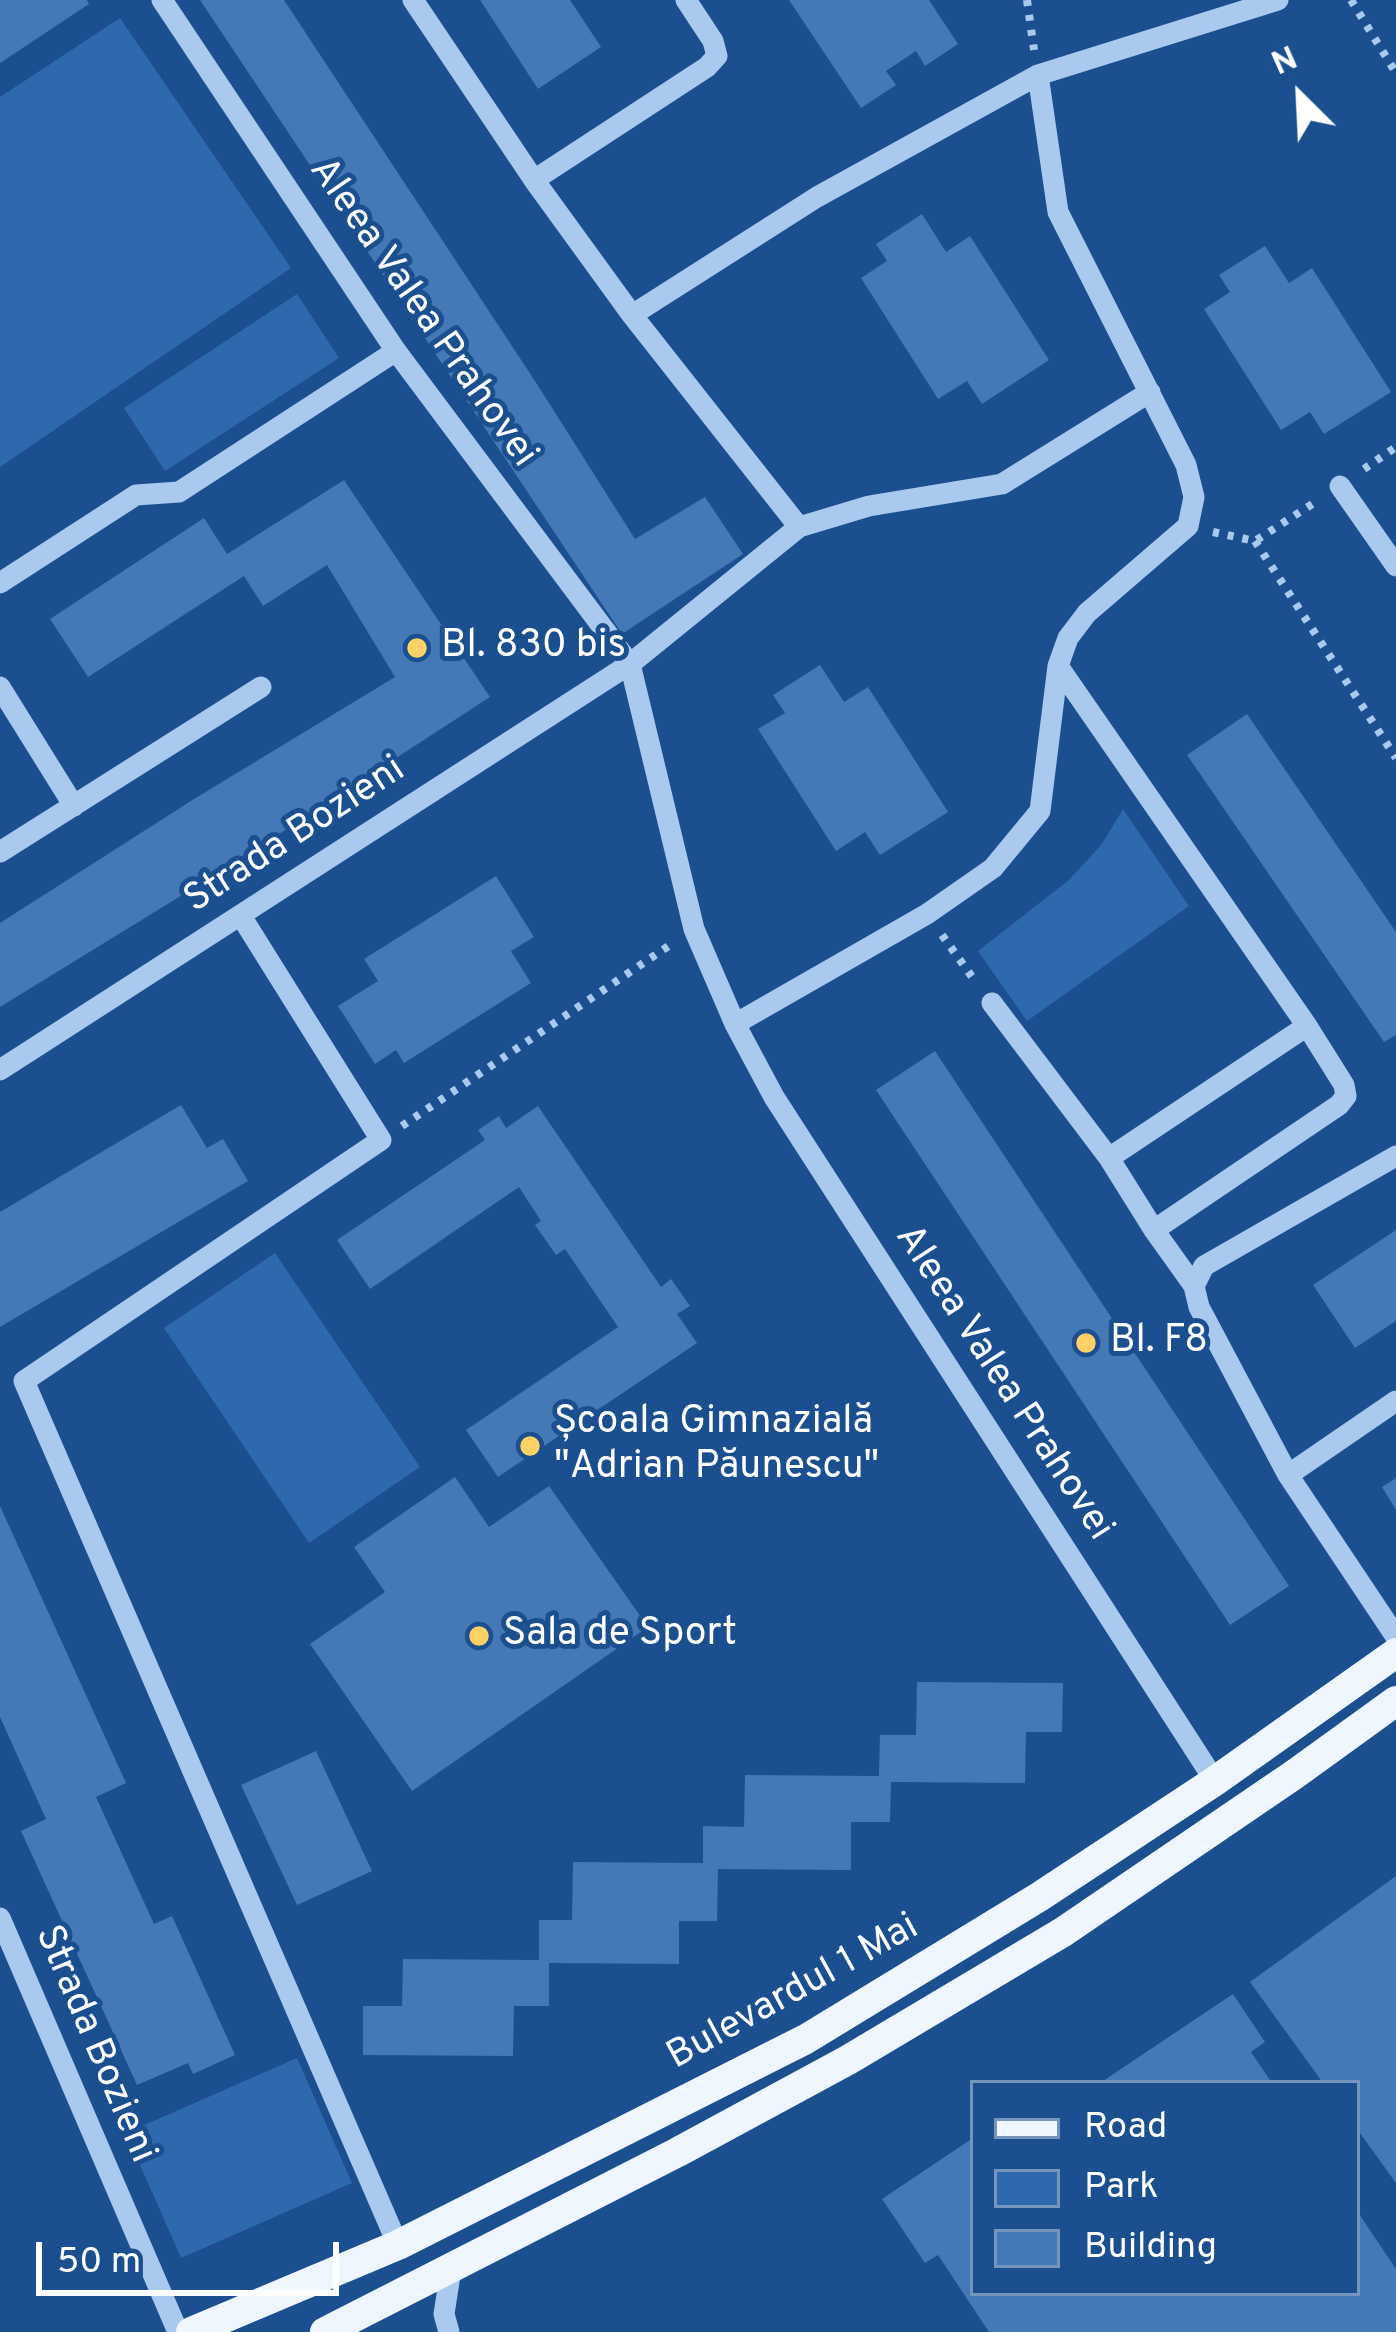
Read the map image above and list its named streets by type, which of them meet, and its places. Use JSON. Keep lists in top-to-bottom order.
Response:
{
  "streets": {
    "main road": ["Bulevardul 1 Mai"],
    "street": ["Aleea Valea Prahovei", "Strada Bozieni"]
  },
  "crossings": [
    ["Aleea Valea Prahovei", "Strada Bozieni"],
    ["Aleea Valea Prahovei", "Bulevardul 1 Mai"]
  ],
  "places": [
    "Bl. 830 bis",
    "Bl. F8",
    "Școala Gimnazială \"Adrian Păunescu\"",
    "Sala de Sport"
  ],
  "legend": ["Road", "Park", "Building"],
  "scale_bar": "50 m",
  "north": "top left"
}
